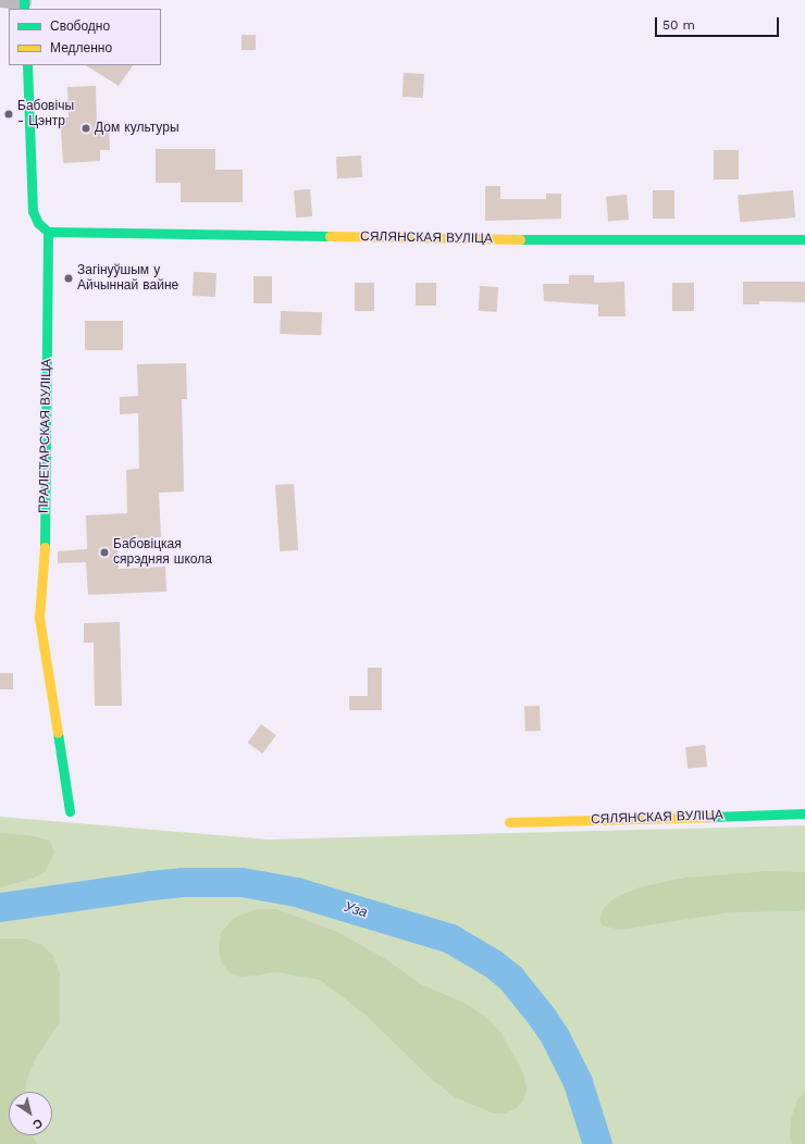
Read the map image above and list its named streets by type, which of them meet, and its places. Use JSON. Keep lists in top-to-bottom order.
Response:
{
  "streets": {
    "street": ["СЯЛЯНСКАЯ ВУЛІЦА", "ПРАЛЕТАРСКАЯ ВУЛІЦА"]
  },
  "crossings": [
    ["СЯЛЯНСКАЯ ВУЛІЦА", "ПРАЛЕТАРСКАЯ ВУЛІЦА"]
  ],
  "water": ["Уза"],
  "places": [
    "Бабовічы - Цэнтр",
    "Дом культуры",
    "Загінуўшым у Айчыннай вайне",
    "Бабовіцкая сярэдняя школа"
  ],
  "legend": ["Свободно", "Медленно"],
  "scale_bar": "50 m",
  "north": "bottom right"
}
